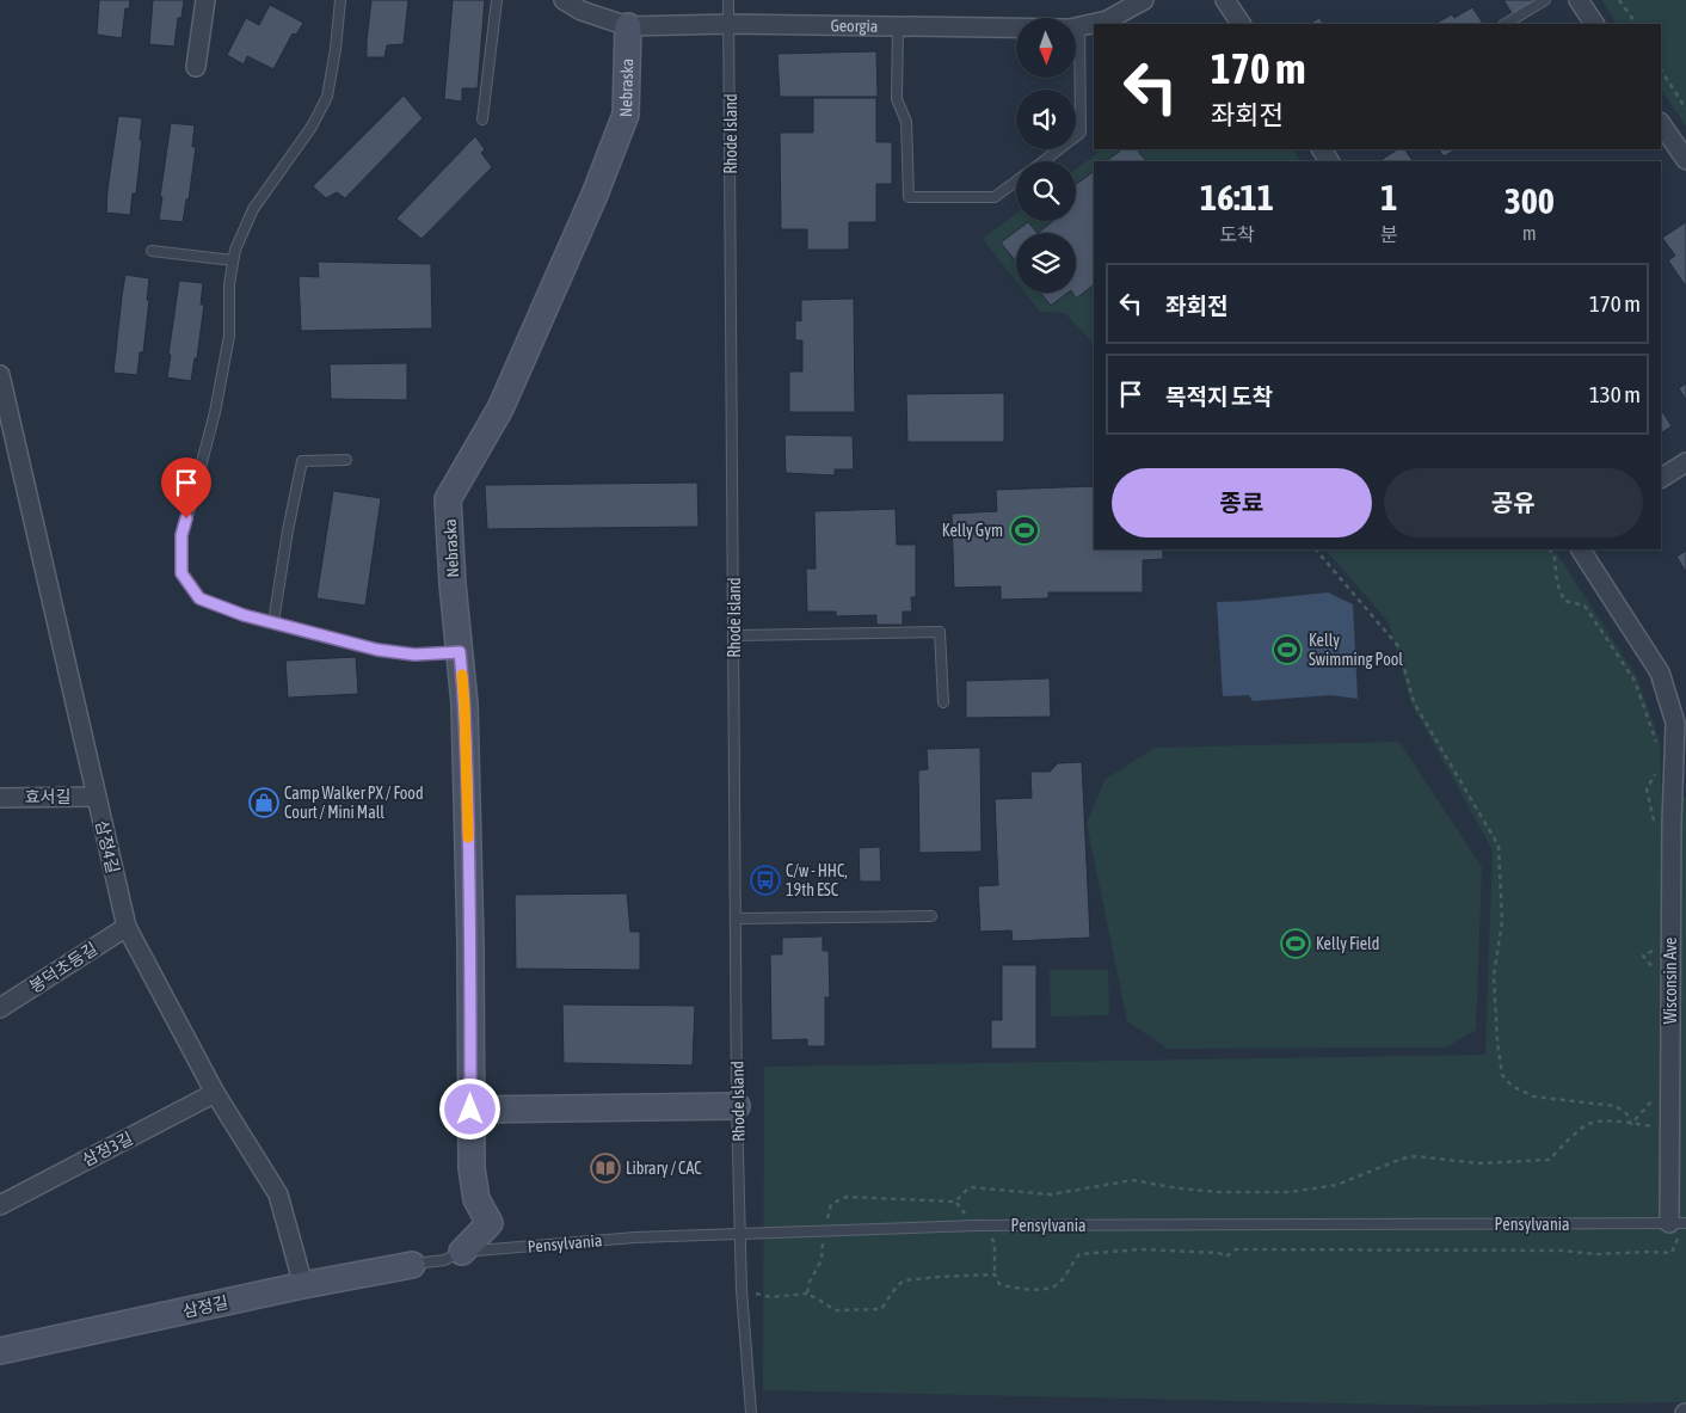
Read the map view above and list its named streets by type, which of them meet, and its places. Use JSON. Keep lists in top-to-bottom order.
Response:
{
  "streets": {
    "street": [
      "Georgia",
      "Nebraska",
      "효서길",
      "삼정4길",
      "봉덕초등길",
      "Wisconsin Ave",
      "삼정3길",
      "삼정길"
    ],
    "lane": ["Rhode Island", "Pensylvania"]
  },
  "crossings": [
    ["Georgia", "Nebraska"],
    ["Georgia", "Rhode Island"],
    ["Nebraska", "Pensylvania"],
    ["Rhode Island", "Pensylvania"],
    ["효서길", "삼정4길"],
    ["삼정4길", "봉덕초등길"],
    ["삼정4길", "삼정3길"],
    ["삼정4길", "삼정길"],
    ["Wisconsin Ave", "Pensylvania"],
    ["Pensylvania", "삼정길"]
  ],
  "places": {
    "sports": ["Kelly Gym", "Kelly Swimming Pool", "Kelly Field"],
    "shop": ["Camp Walker PX / Food Court / Mini Mall"],
    "bus stop": ["C/w - HHC, 19th ESC"],
    "library": ["Library / CAC"]
  },
  "north": "bottom",
  "page": {
    "turn": ["170 m", "좌회전"],
    "eta": [
      "16:11",
      "도착",
      "1",
      "분",
      "300",
      "m"
    ],
    "list": [
      {
        "name": "좌회전",
        "value": "170 m"
      },
      {
        "name": "목적지 도착",
        "value": "130 m"
      }
    ],
    "buttons": ["종료", "공유"]
  }
}
